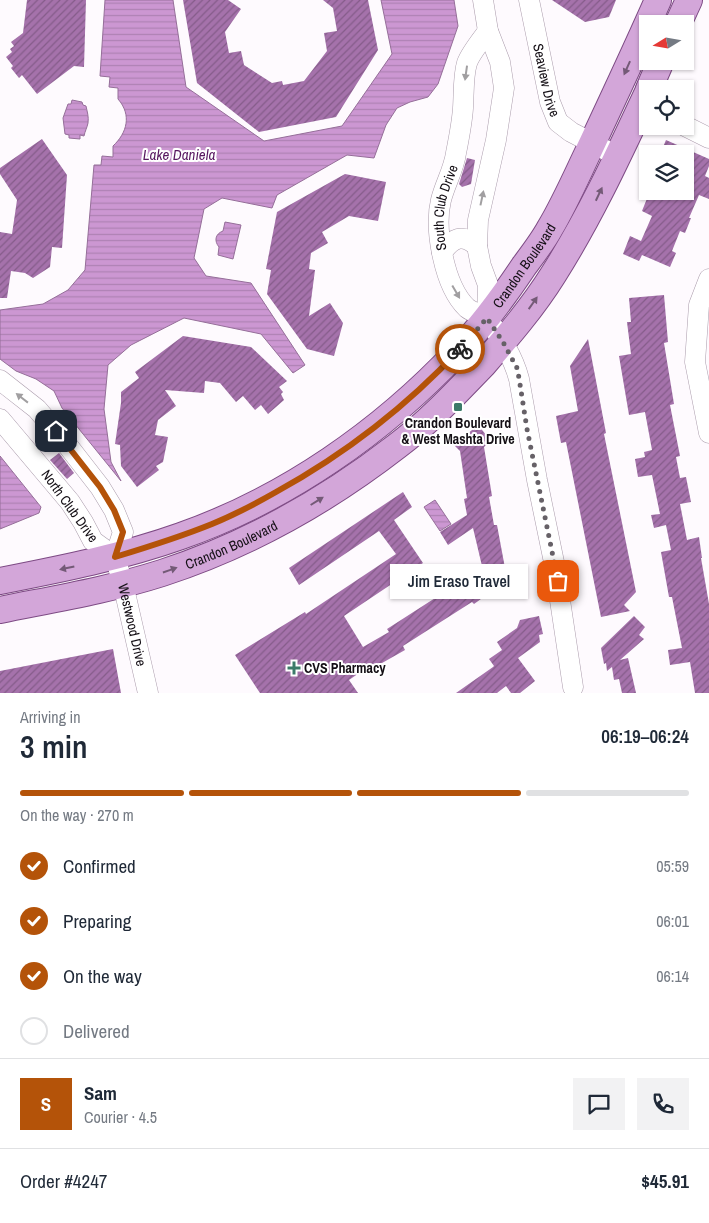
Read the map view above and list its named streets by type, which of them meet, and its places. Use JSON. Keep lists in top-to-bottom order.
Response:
{
  "streets": {
    "main road": ["Crandon Boulevard"],
    "street": [
      "Seaview Drive",
      "South Club Drive",
      "North Club Drive",
      "Westwood Drive"
    ]
  },
  "crossings": [
    ["Seaview Drive", "Crandon Boulevard"],
    ["South Club Drive", "Crandon Boulevard"],
    ["Crandon Boulevard", "North Club Drive"],
    ["Crandon Boulevard", "Westwood Drive"],
    ["North Club Drive", "Westwood Drive"]
  ],
  "water": ["Lake Daniela"],
  "places": {
    "transit": ["Crandon Boulevard & West Mashta Drive"],
    "other": ["Jim Eraso Travel"],
    "health": ["CVS Pharmacy"]
  },
  "north": "left",
  "page": {
    "bubble": "Jim Eraso Travel",
    "heading": ["3 min", "Arriving in", "06:19–06:24"],
    "panel": [
      "Sam",
      "Courier · 4.5",
      "Order #4247",
      "$45.91"
    ],
    "bar": "On the way · 270 m",
    "list": [
      ["Confirmed", "05:59"],
      ["Preparing", "06:01"],
      ["On the way", "06:14"],
      "Delivered"
    ],
    "round": "S"
  }
}
